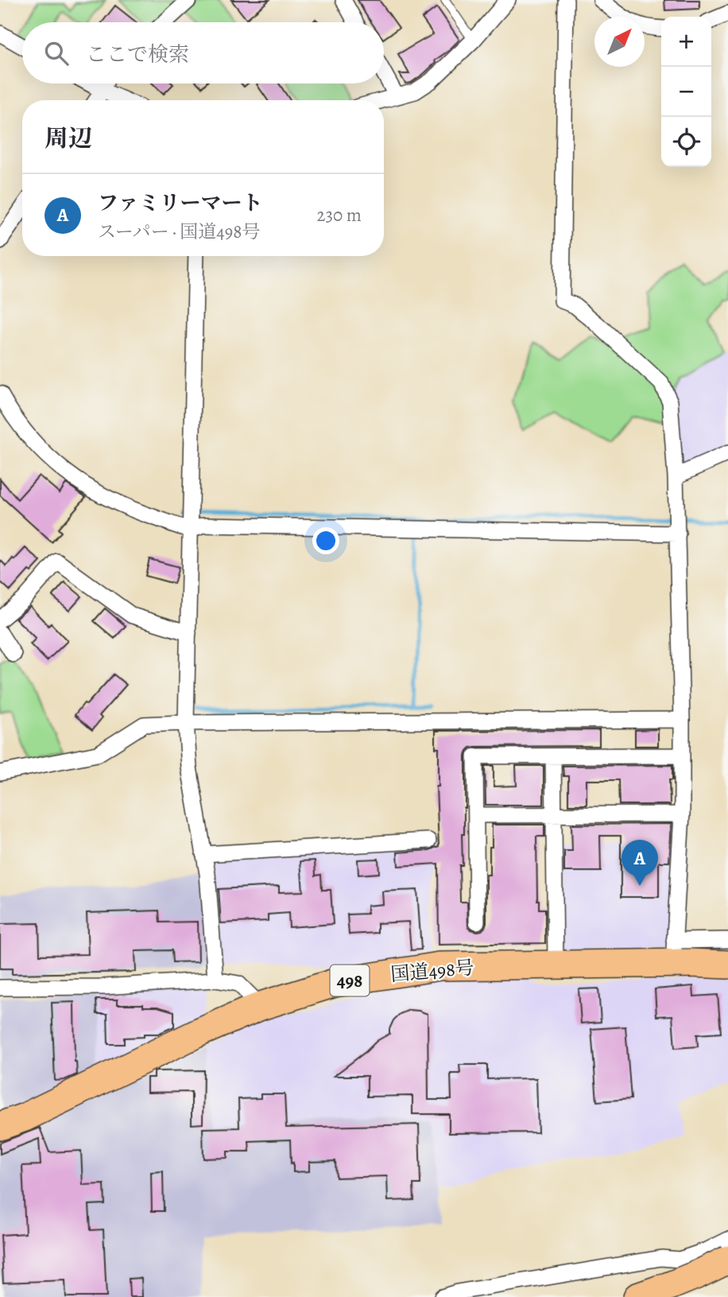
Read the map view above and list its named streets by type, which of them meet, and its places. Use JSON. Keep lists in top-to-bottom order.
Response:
{
  "streets": {
    "highway": ["国道498号", "498"]
  },
  "north": "top right",
  "page": {
    "map_buttons": ["+", "−"],
    "search": "ここで検索",
    "heading": "周辺",
    "list": [
      {
        "mark": "A",
        "name": "ファミリーマート",
        "note": "スーパー · 国道498号",
        "value": "230 m"
      }
    ],
    "pins": "A"
  }
}
